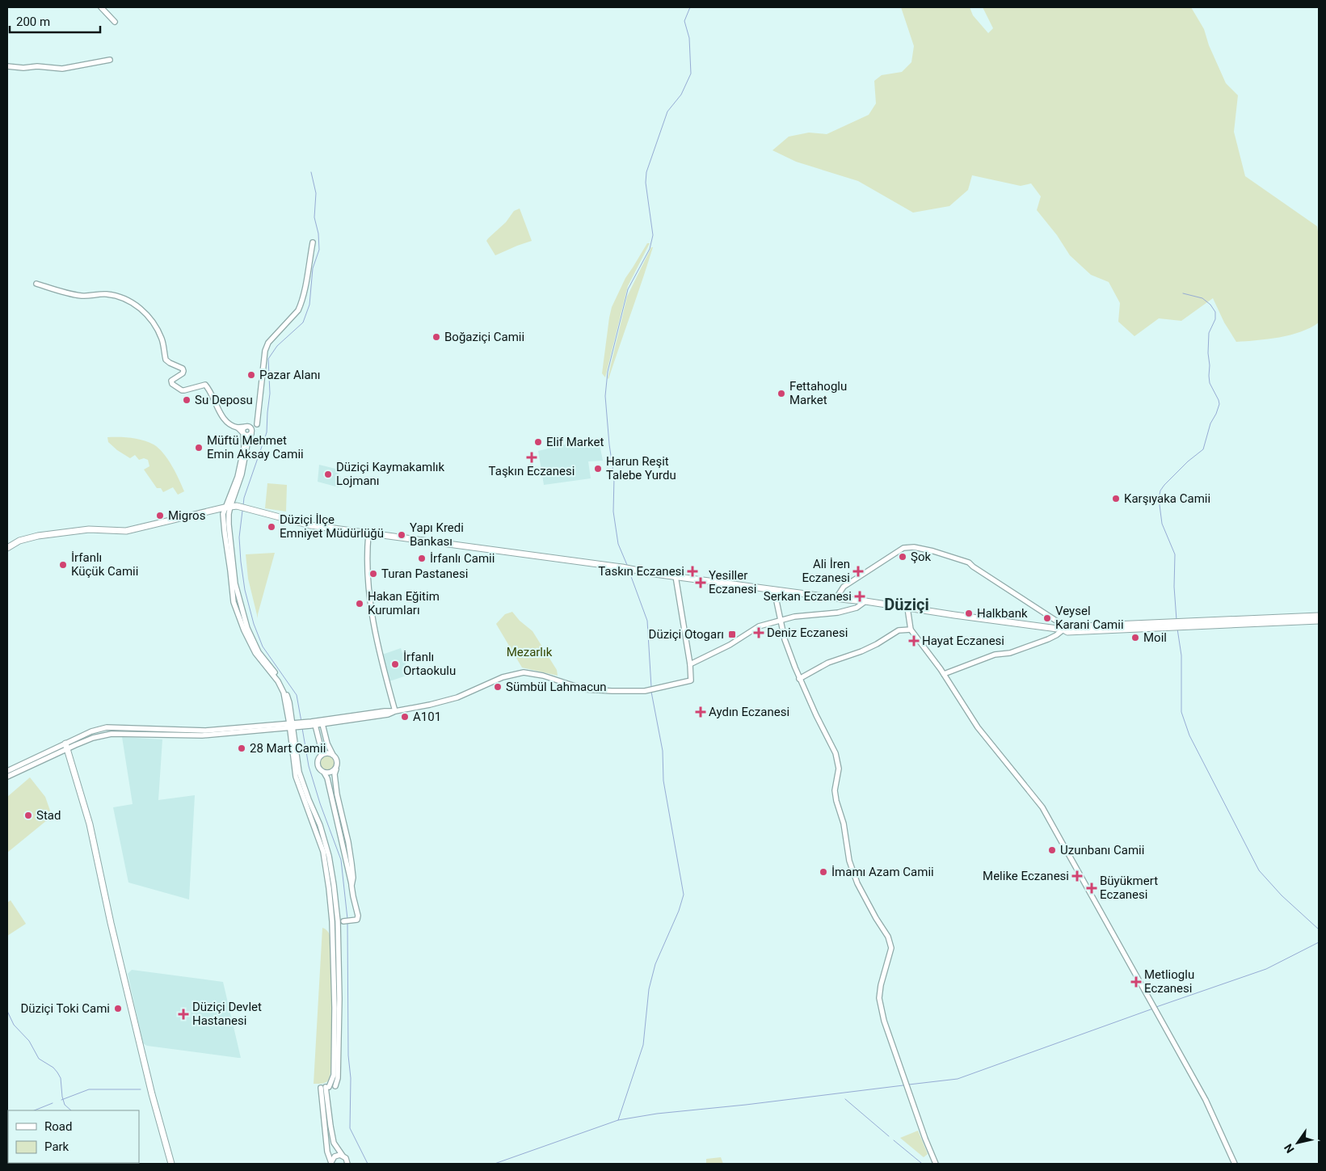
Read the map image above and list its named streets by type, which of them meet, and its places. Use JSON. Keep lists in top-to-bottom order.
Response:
{
  "districts": ["Düziçi"],
  "parks": ["Mezarlık"],
  "places": {
    "other": [
      "Boğaziçi Camii",
      "Pazar Alanı",
      "Fettahoglu Market",
      "Su Deposu",
      "Elif Market",
      "Müftü Mehmet Emin Aksay Camii",
      "Harun Reşit Talebe Yurdu",
      "Düziçi Kaymakamlık Lojmanı",
      "Karşıyaka Camii",
      "Migros",
      "Düziçi İlçe Emniyet Müdürlüğü",
      "Yapı Kredi Bankası",
      "Şok",
      "İrfanlı Camii",
      "İrfanlı Küçük Camii",
      "Turan Pastanesi",
      "Hakan Eğitim Kurumları",
      "Halkbank",
      "Veysel Karani Camii",
      "Moil",
      "İrfanlı Ortaokulu",
      "Sümbül Lahmacun",
      "A101",
      "28 Mart Camii",
      "Stad",
      "Uzunbanı Camii",
      "İmamı Azam Camii",
      "Düziçi Toki Cami"
    ],
    "health": [
      "Taşkın Eczanesi",
      "Taskın Eczanesi",
      "Ali İren Eczanesi",
      "Yesiller Eczanesi",
      "Serkan Eczanesi",
      "Deniz Eczanesi",
      "Hayat Eczanesi",
      "Aydın Eczanesi",
      "Melike Eczanesi",
      "Büyükmert Eczanesi",
      "Metlioglu Eczanesi",
      "Düziçi Devlet Hastanesi"
    ],
    "transit": ["Düziçi Otogarı"]
  },
  "legend": ["Road", "Park"],
  "scale_bar": "200 m",
  "north": "bottom left"
}
